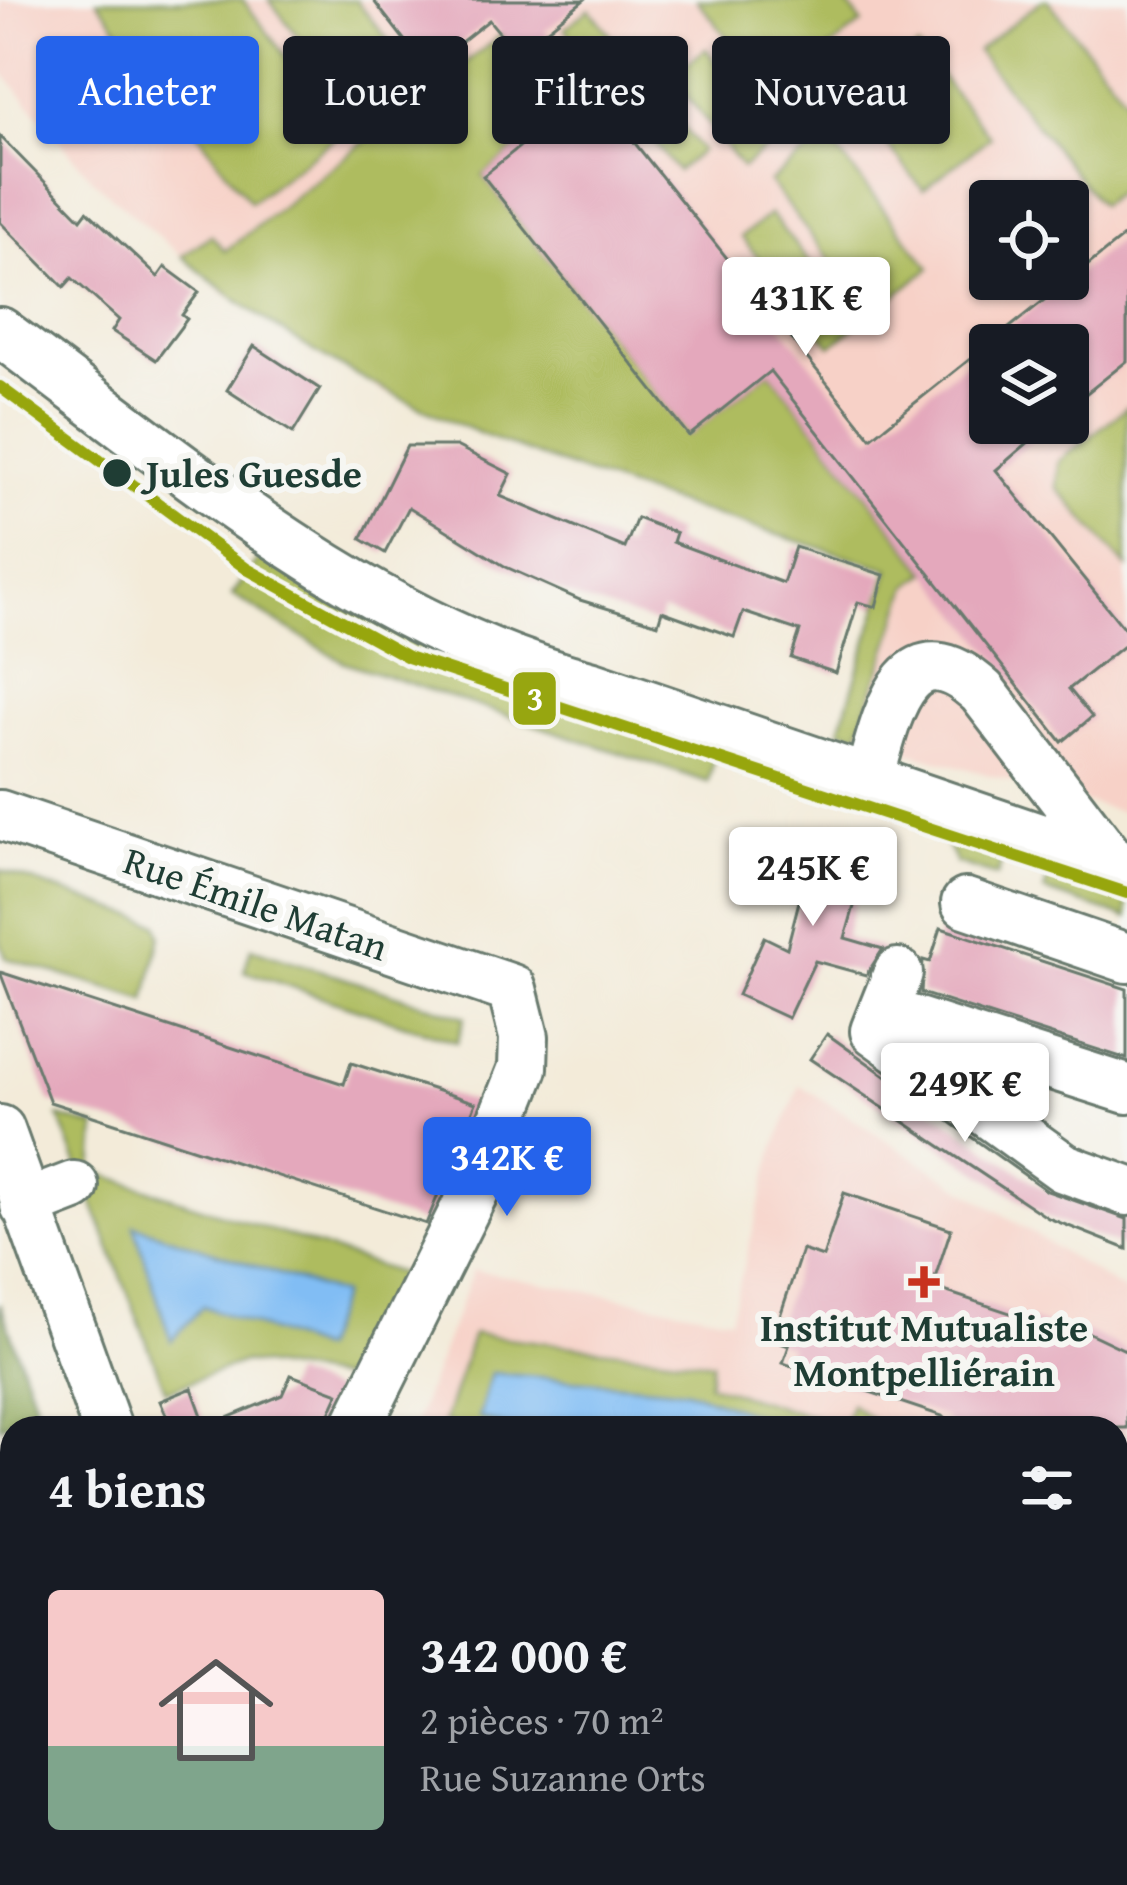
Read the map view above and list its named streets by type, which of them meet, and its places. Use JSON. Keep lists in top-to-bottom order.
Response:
{
  "streets": {
    "street": ["Rue Émile Matan"]
  },
  "places": {
    "other": ["Jules Guesde"],
    "health": ["Institut Mutualiste Montpelliérain"]
  },
  "lines": ["transit line 3"],
  "page": {
    "chip": [
      "Acheter",
      "Louer",
      "Filtres",
      "Nouveau"
    ],
    "price": [
      "431K €",
      "245K €",
      "249K €",
      "342K €"
    ],
    "heading": "4 biens",
    "list": [
      {
        "name": "342 000 €",
        "note": "2 pièces · 70 m² · Rue Suzanne Orts"
      }
    ]
  }
}
